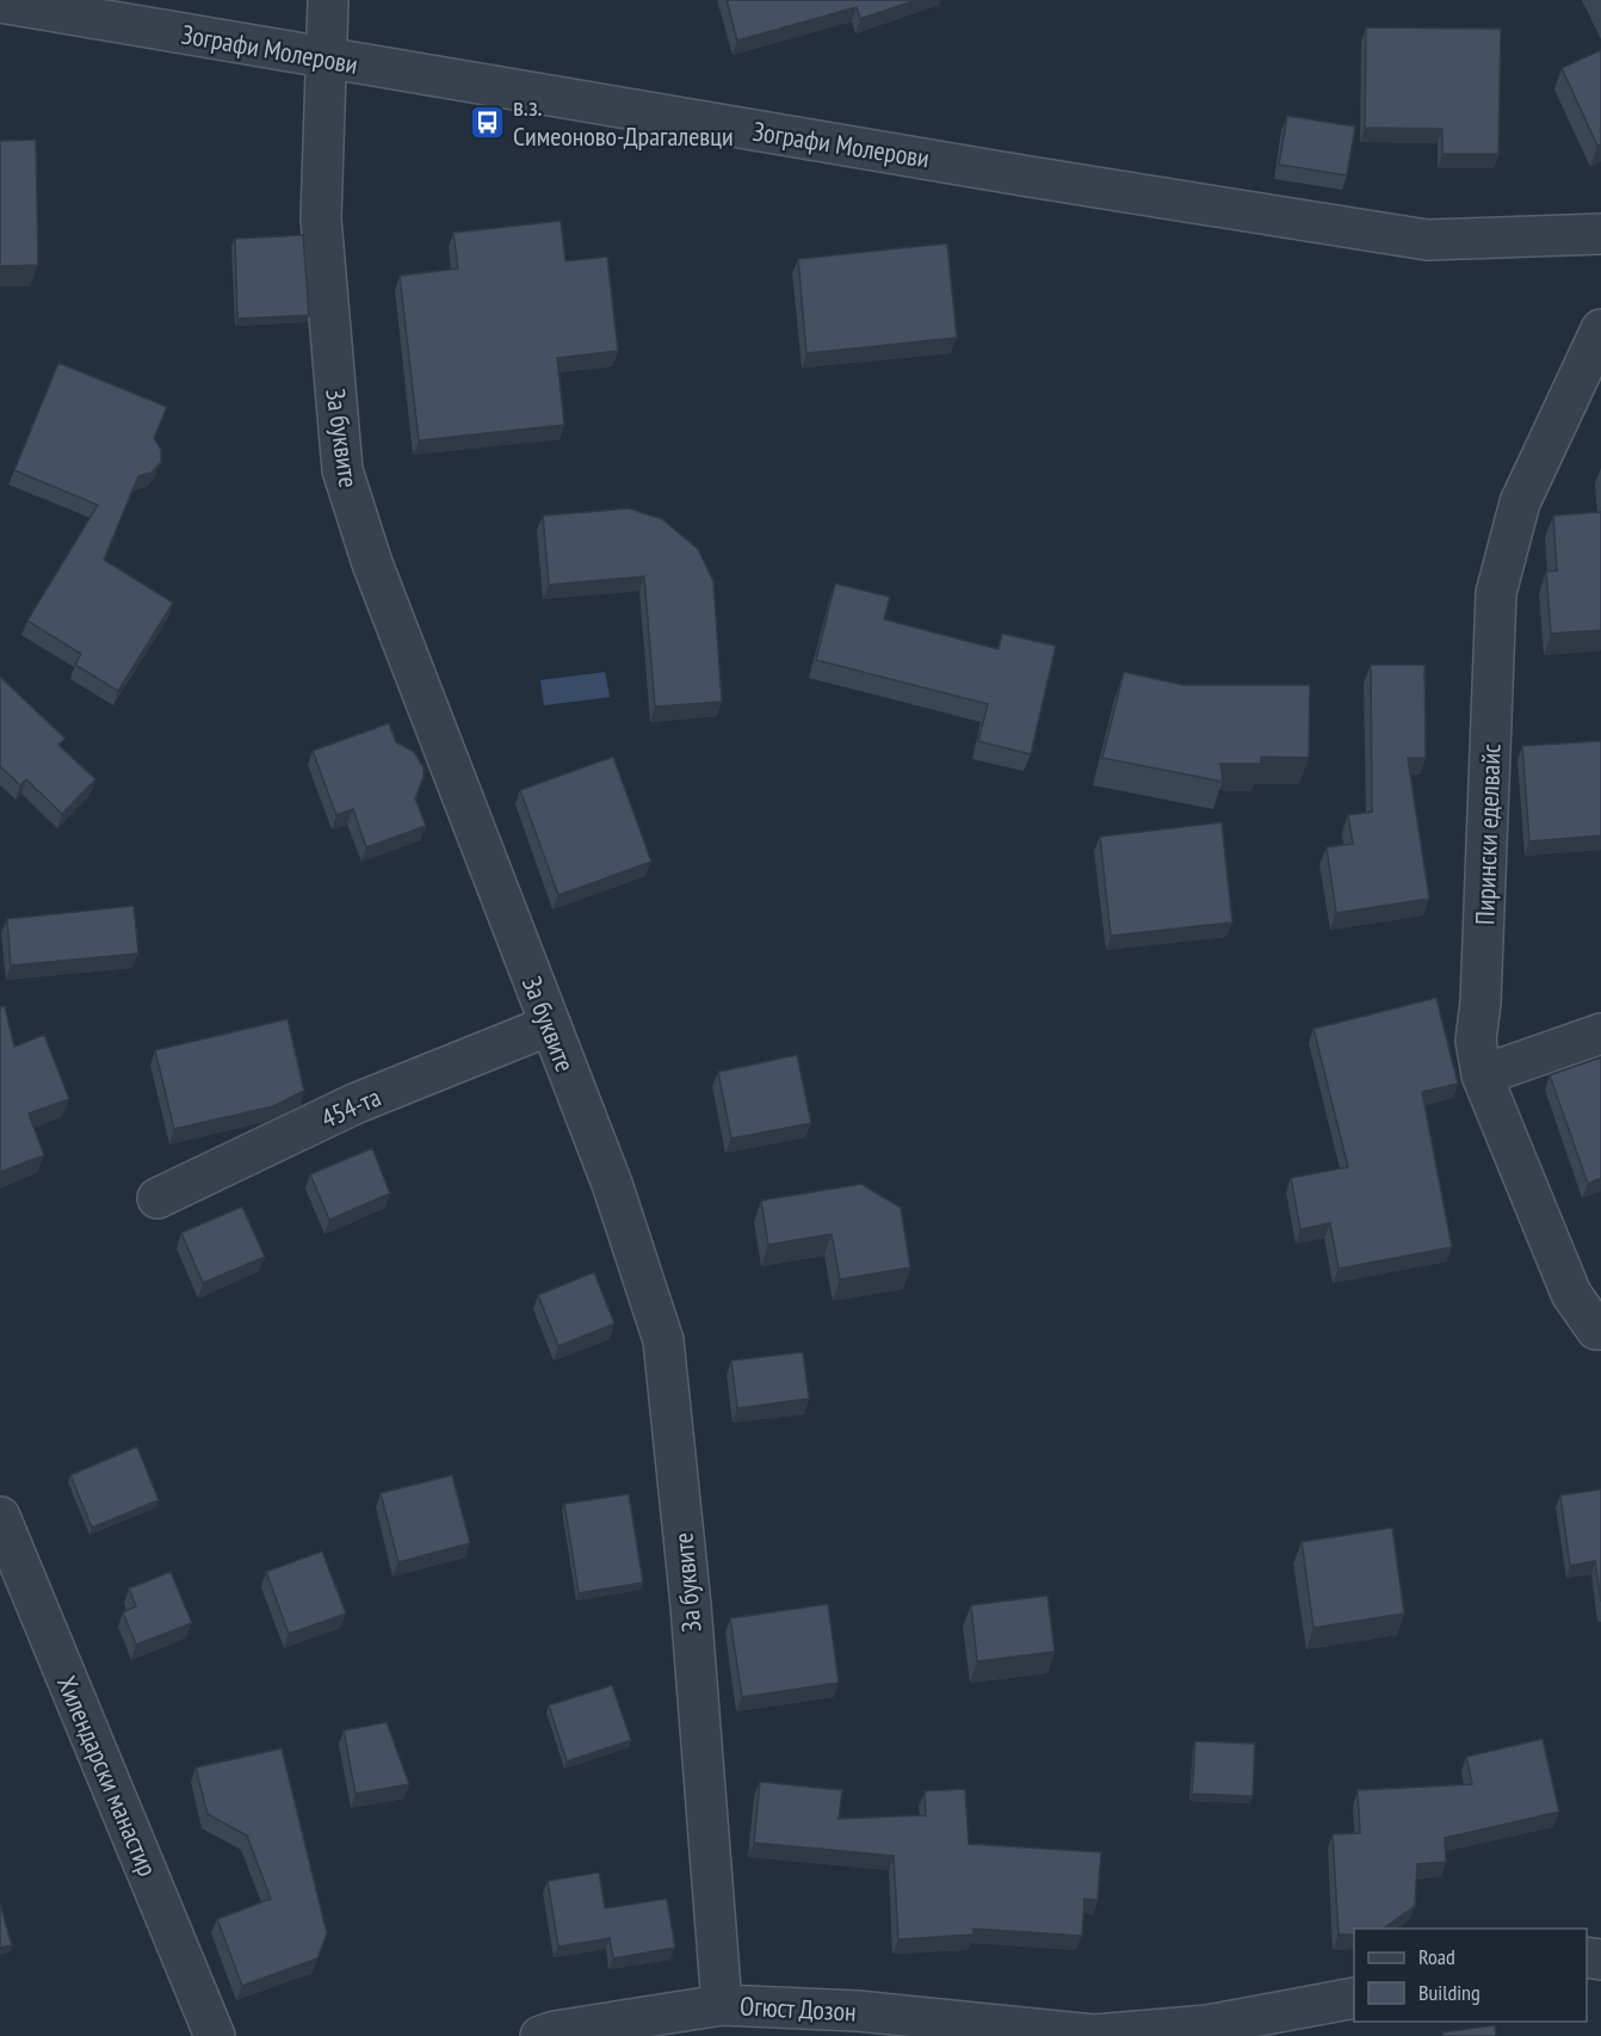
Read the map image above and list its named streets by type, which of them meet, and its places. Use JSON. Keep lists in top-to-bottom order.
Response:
{
  "streets": {
    "street": [
      "Зографи Молерови",
      "За буквите",
      "Пирински еделвайс",
      "454-та",
      "Хилендарски манастир",
      "Огюст Дозон"
    ]
  },
  "crossings": [
    ["Зографи Молерови", "За буквите"],
    ["За буквите", "454-та"],
    ["За буквите", "Огюст Дозон"]
  ],
  "places": {
    "bus stop": ["в.з. Симеоново-Драгалевци"]
  },
  "legend": ["Road", "Building"]
}
